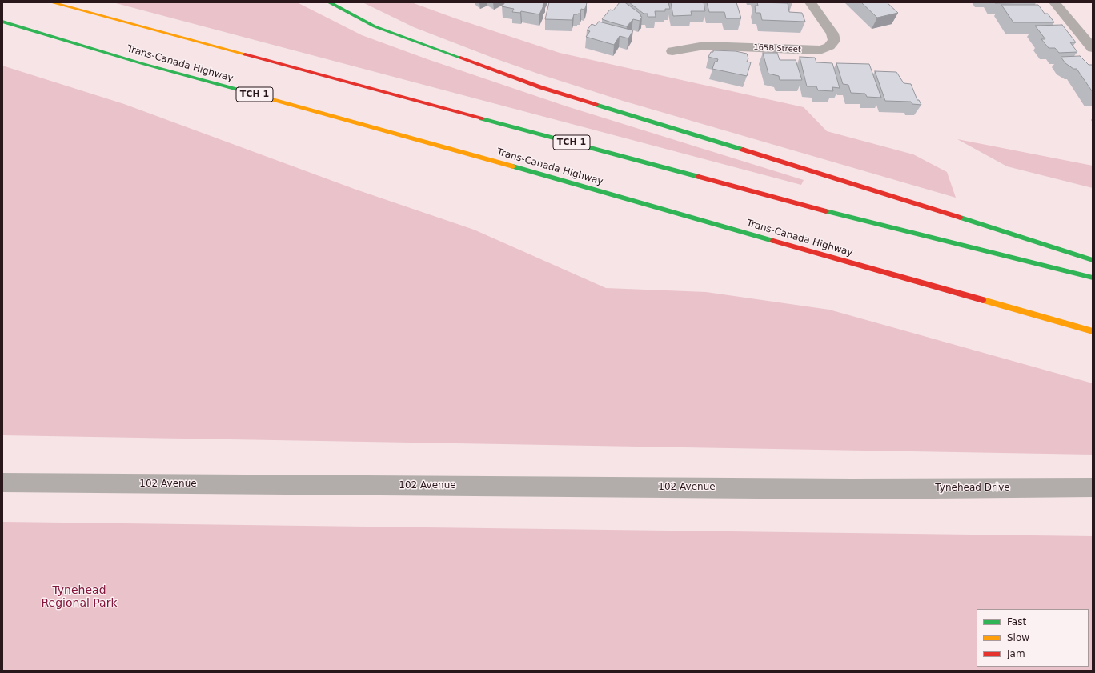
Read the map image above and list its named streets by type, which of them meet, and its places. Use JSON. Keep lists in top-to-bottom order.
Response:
{
  "streets": {
    "highway": ["Trans-Canada Highway", "TCH 1"],
    "street": ["165B Street", "102 Avenue", "Tynehead Drive"]
  },
  "crossings": [
    ["102 Avenue", "Tynehead Drive"]
  ],
  "parks": ["Tynehead Regional Park"],
  "legend": ["Fast", "Slow", "Jam"]
}
